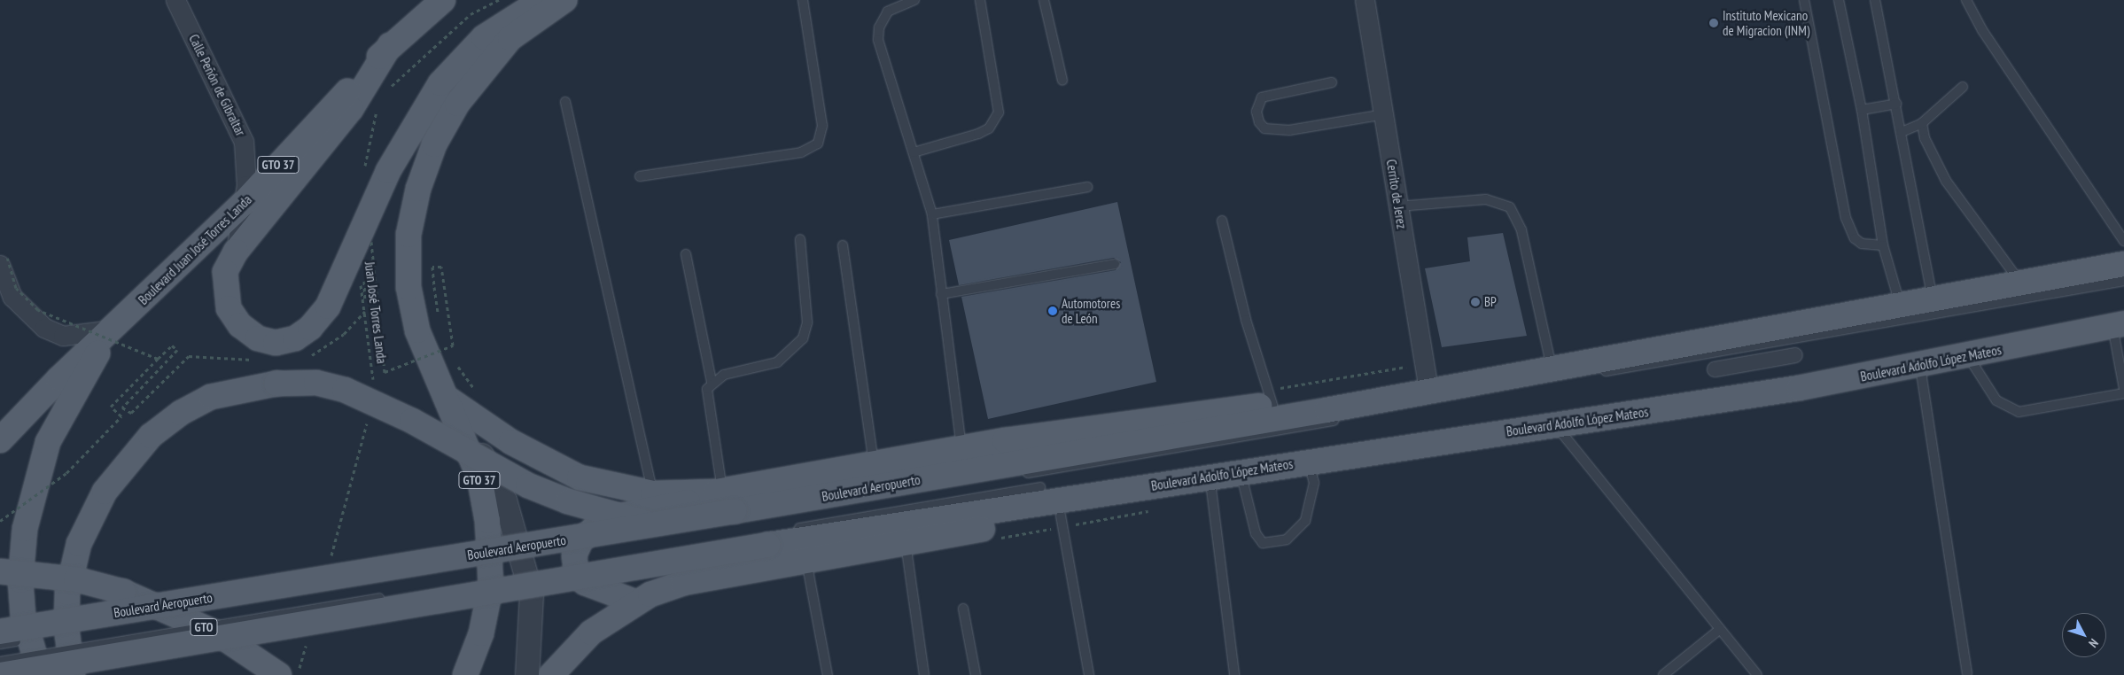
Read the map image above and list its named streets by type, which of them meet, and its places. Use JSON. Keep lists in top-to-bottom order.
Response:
{
  "streets": {
    "main road": [
      "GTO 37",
      "Boulevard Juan José Torres Landa",
      "Boulevard Adolfo López Mateos",
      "Boulevard Aeropuerto",
      "GTO"
    ],
    "street": ["Calle Peñón de Gibraltar", "Cerrito de Jerez"],
    "path": ["Juan José Torres Landa"]
  },
  "crossings": [
    ["Calle Peñón de Gibraltar", "Boulevard Juan José Torres Landa"]
  ],
  "places": ["Instituto Mexicano de Migracion (INM)", "BP", "Automotores de León"],
  "north": "bottom right"
}
